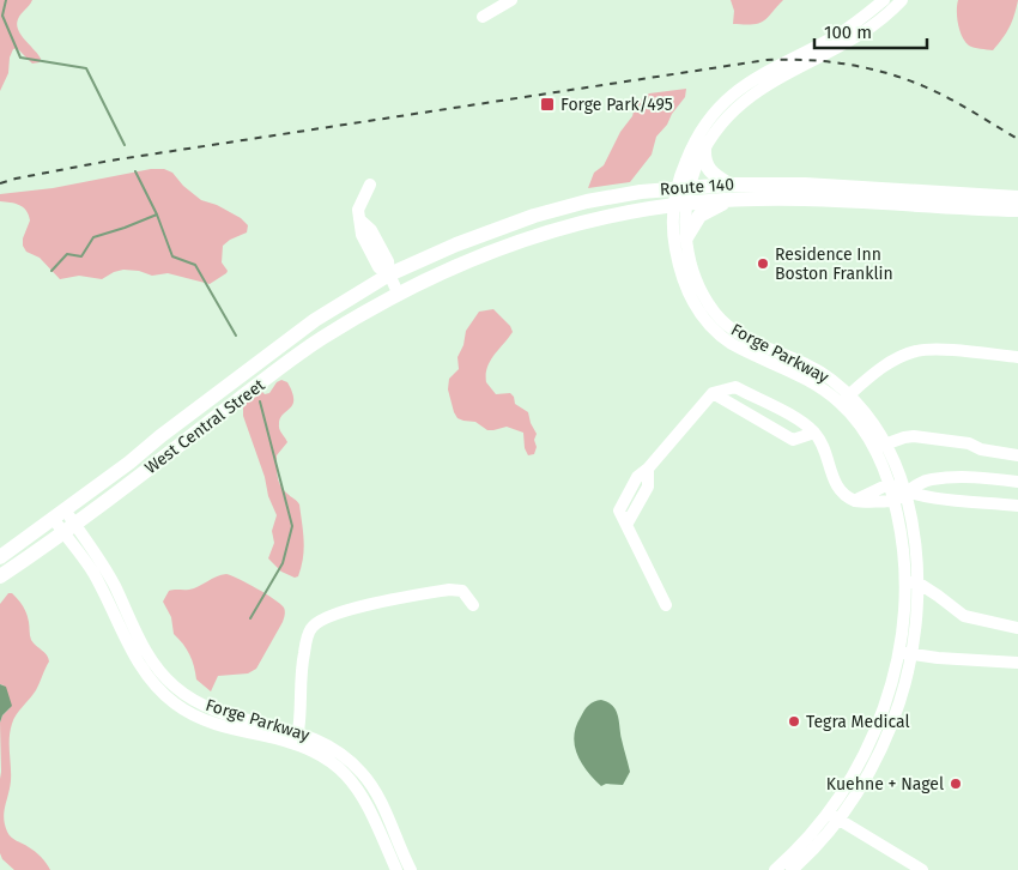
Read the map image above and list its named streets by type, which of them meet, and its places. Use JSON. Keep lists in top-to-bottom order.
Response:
{
  "streets": {
    "main road": ["Route 140", "West Central Street"],
    "street": ["Forge Parkway"]
  },
  "crossings": [
    ["Route 140", "Forge Parkway"],
    ["Route 140", "West Central Street"],
    ["Forge Parkway", "West Central Street"]
  ],
  "places": {
    "transit": ["Forge Park/495"],
    "other": ["Residence Inn Boston Franklin", "Tegra Medical", "Kuehne + Nagel"]
  },
  "scale_bar": "100 m"
}
